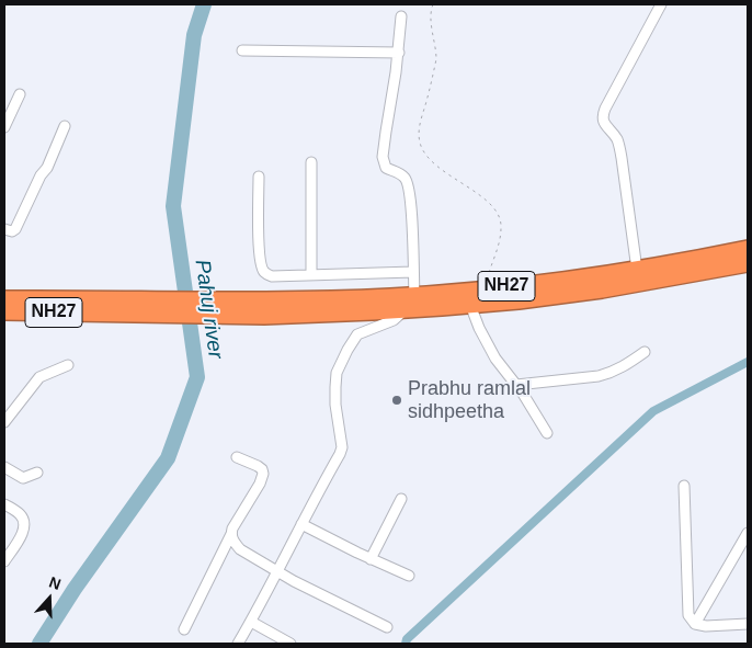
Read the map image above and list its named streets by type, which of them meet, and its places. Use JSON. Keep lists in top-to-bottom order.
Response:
{
  "streets": {
    "highway": ["NH27"]
  },
  "water": ["Pahuj river"],
  "places": ["Prabhu ramlal sidhpeetha"],
  "north": "top"
}
